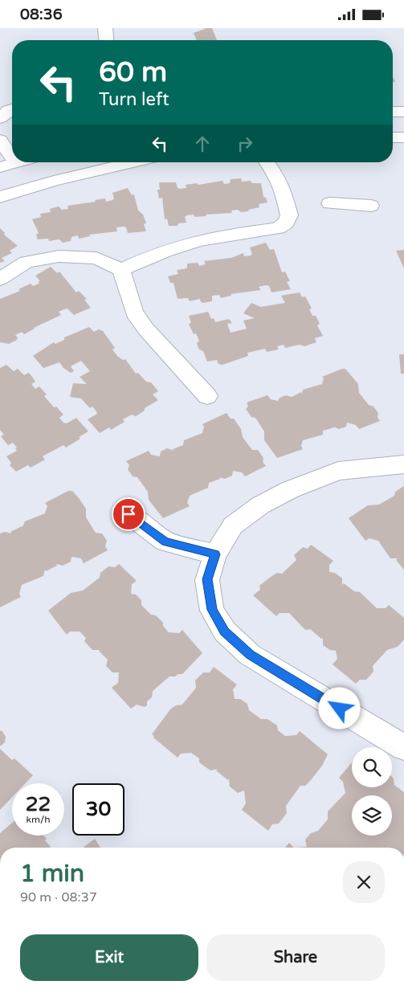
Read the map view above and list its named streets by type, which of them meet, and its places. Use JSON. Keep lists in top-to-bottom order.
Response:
{
  "page": {
    "status": "08:36",
    "turn": ["60 m", "Turn left"],
    "speed": "22 km/h",
    "limit": "30",
    "heading": ["1 min", "90 m · 08:37"],
    "buttons": ["Exit", "Share"]
  }
}
